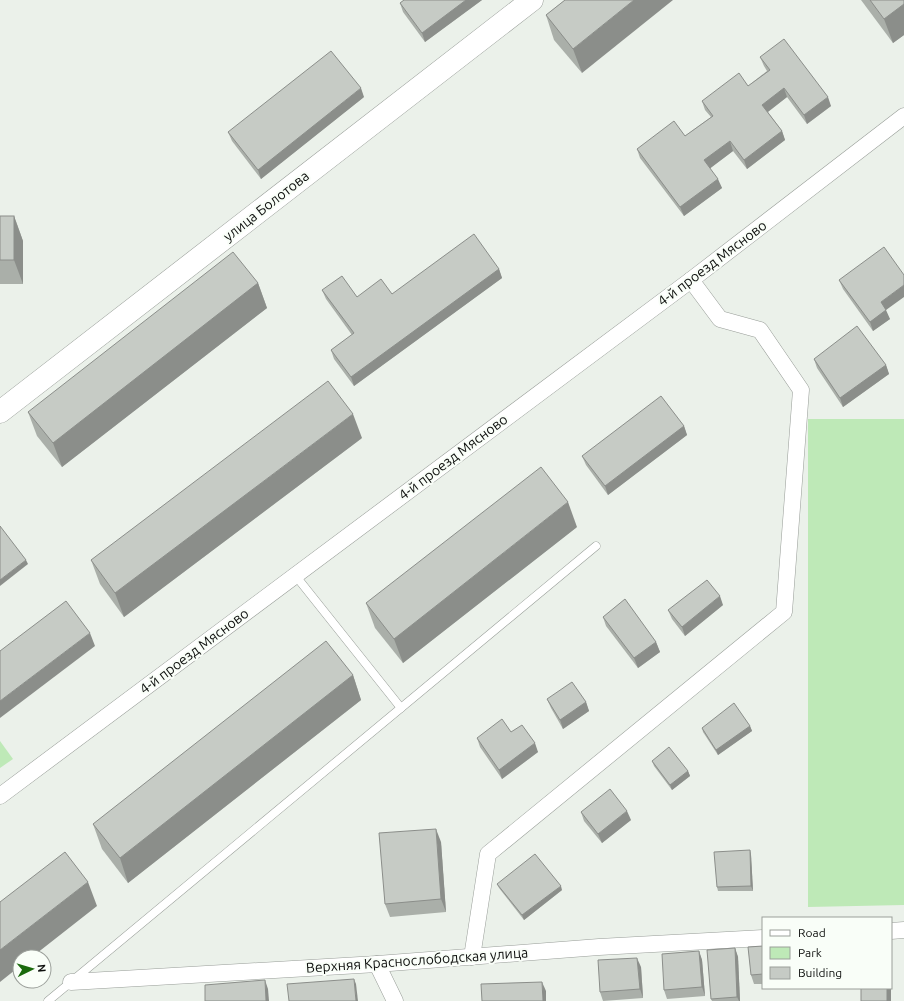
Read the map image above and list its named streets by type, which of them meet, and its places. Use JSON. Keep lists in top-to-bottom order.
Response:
{
  "streets": {
    "street": ["улица Болотова", "4-й проезд Мясново", "Верхняя Краснослободская улица"]
  },
  "legend": ["Road", "Park", "Building"],
  "north": "right"
}
